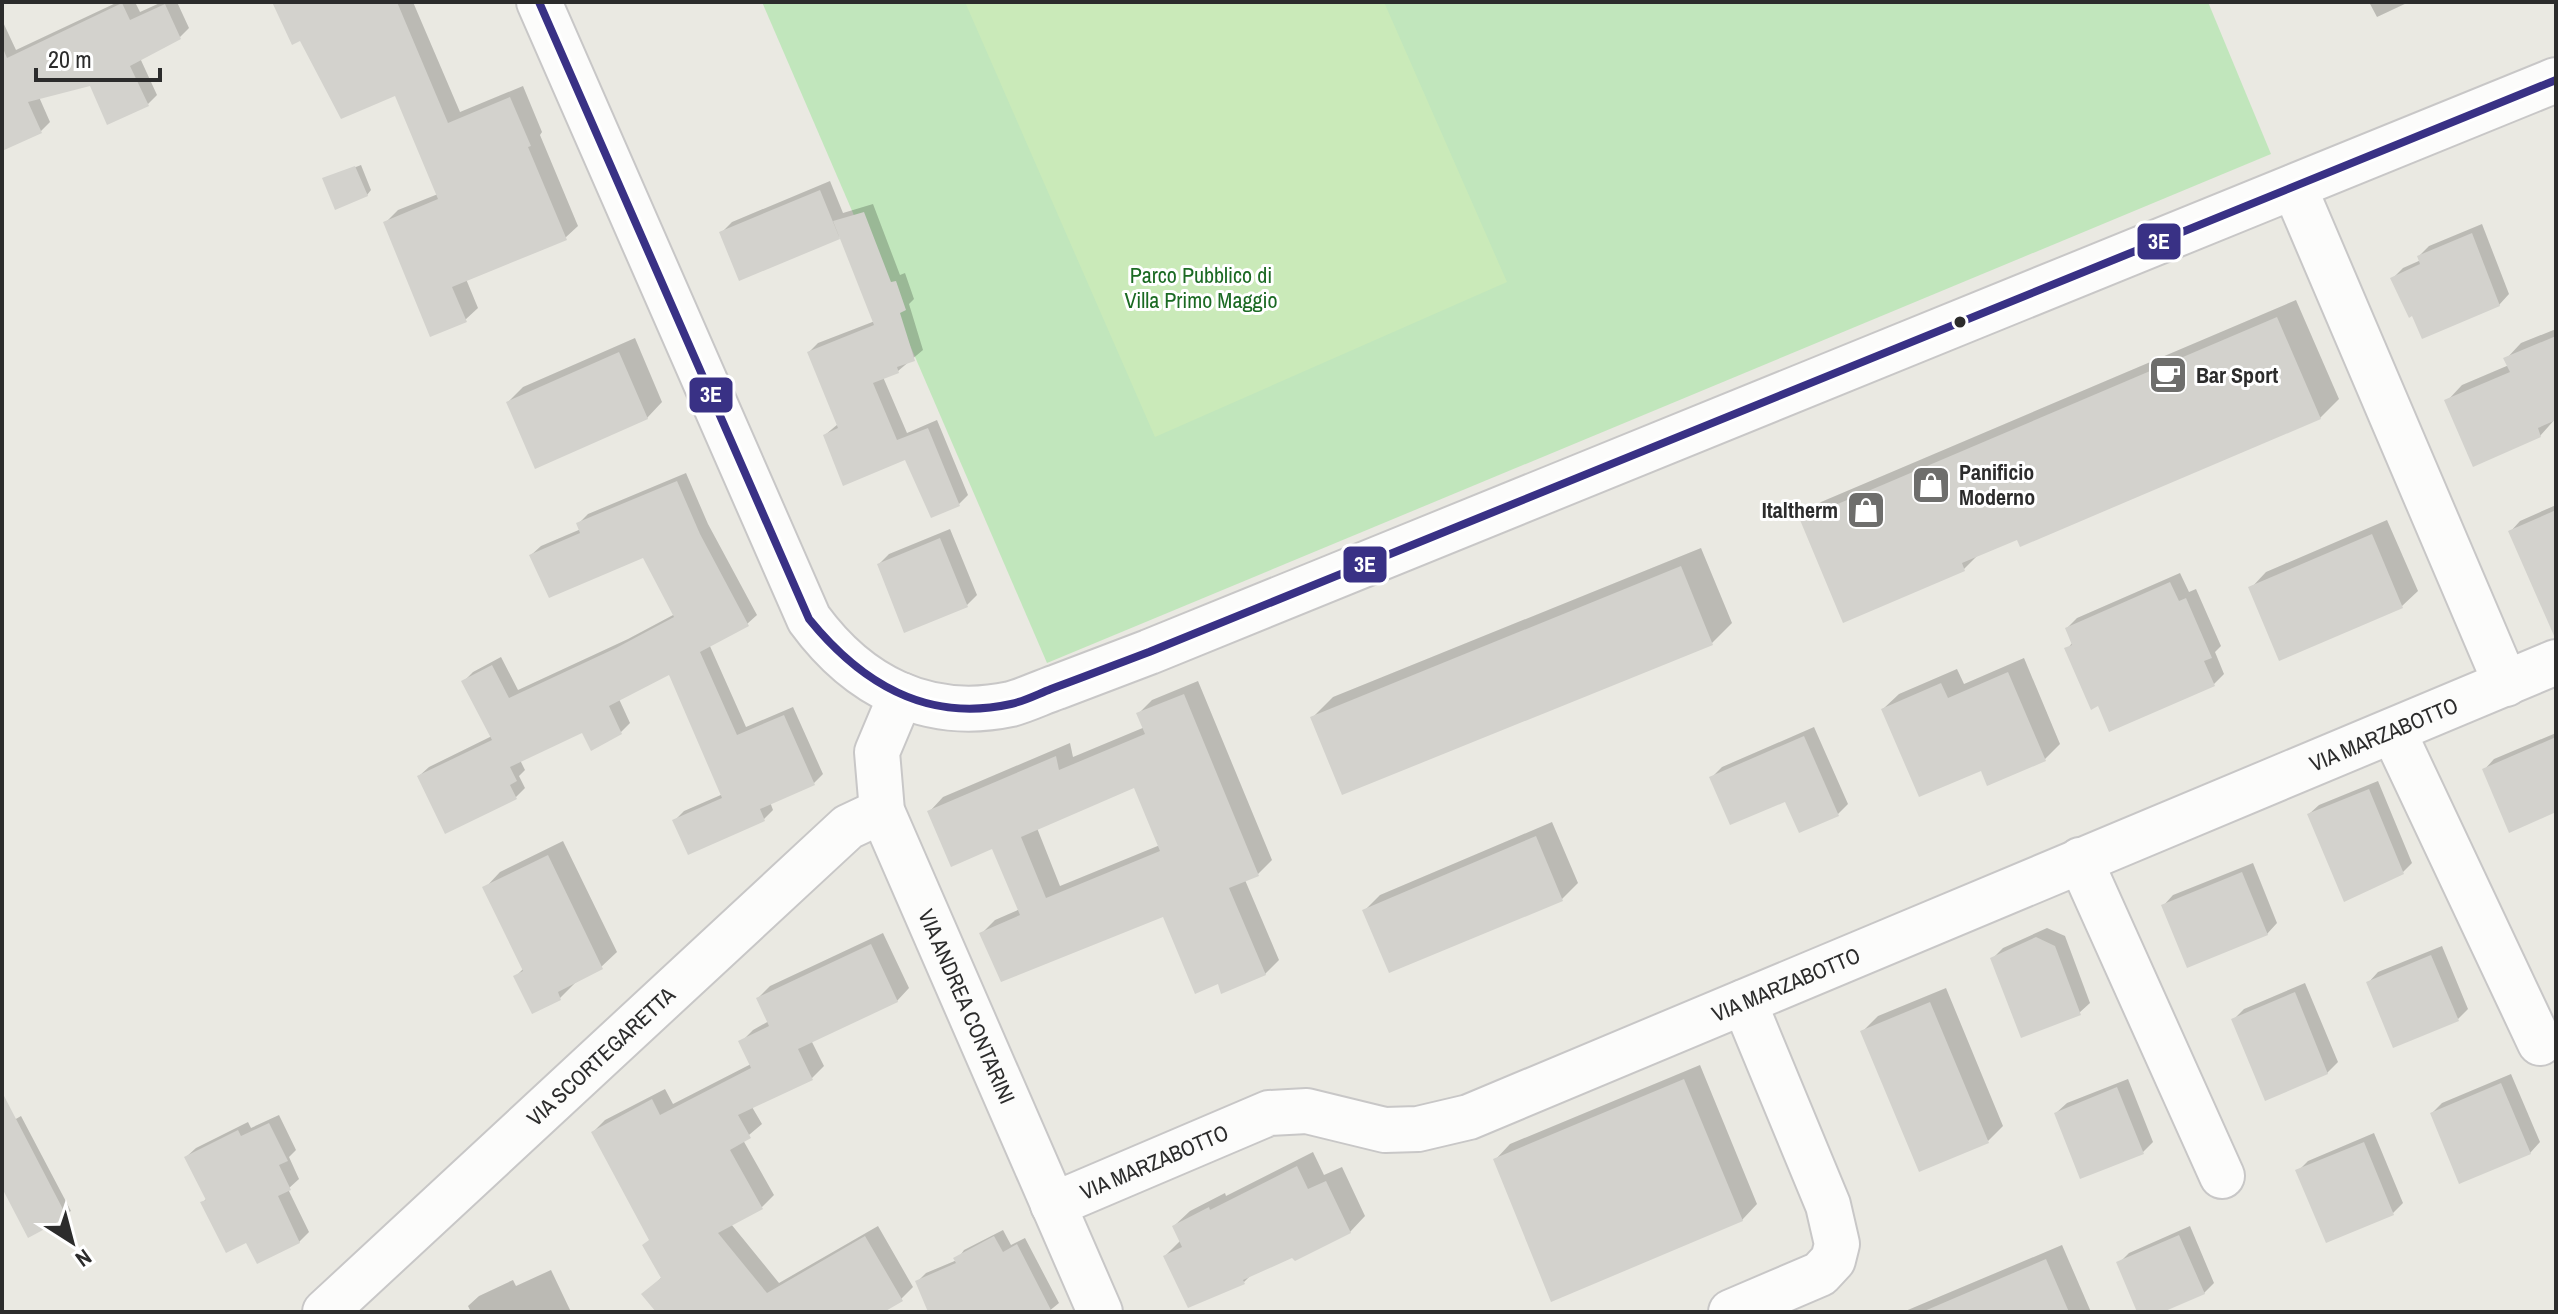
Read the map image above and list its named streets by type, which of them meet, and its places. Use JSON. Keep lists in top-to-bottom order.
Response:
{
  "streets": {
    "street": ["VIA MARZABOTTO", "VIA ANDREA CONTARINI", "VIA SCORTEGARETTA"]
  },
  "crossings": [
    ["VIA MARZABOTTO", "VIA ANDREA CONTARINI"],
    ["VIA ANDREA CONTARINI", "VIA SCORTEGARETTA"]
  ],
  "parks": ["Parco Pubblico di Villa Primo Maggio"],
  "places": {
    "cafe": ["Bar Sport"],
    "shop": ["Panificio Moderno", "Italtherm"]
  },
  "lines": ["transit line 3E"],
  "scale_bar": "20 m",
  "north": "bottom right"
}
